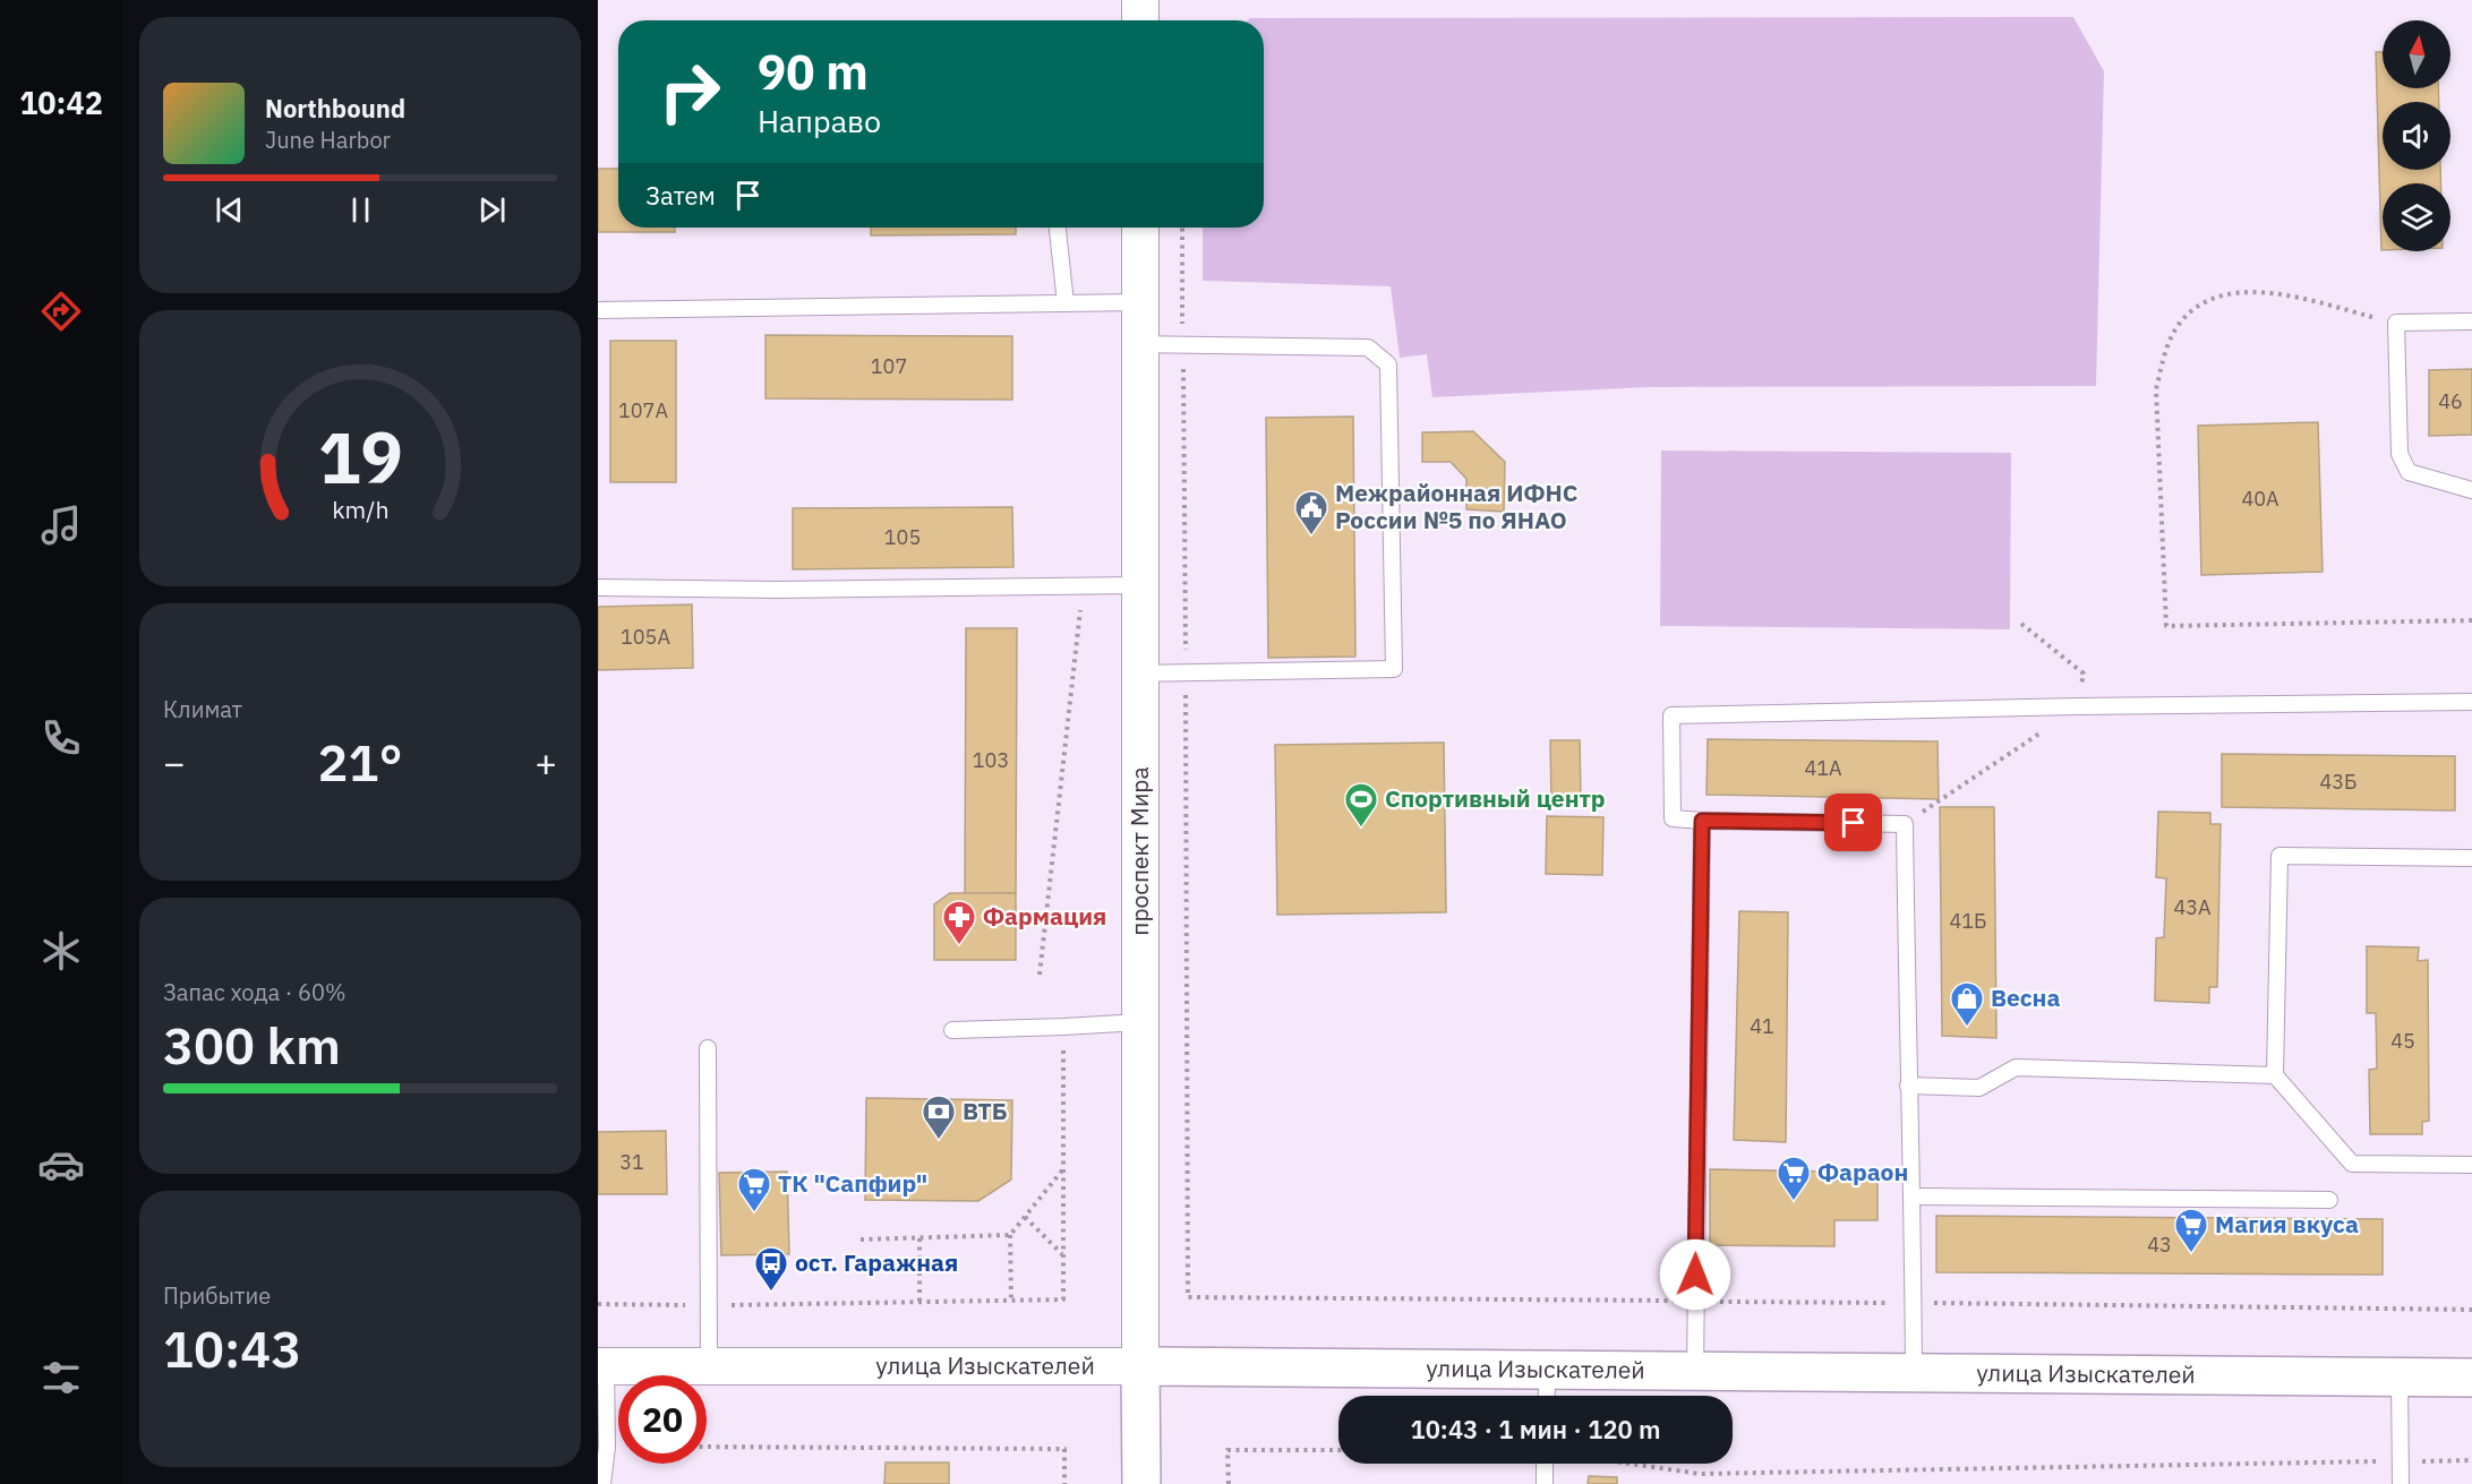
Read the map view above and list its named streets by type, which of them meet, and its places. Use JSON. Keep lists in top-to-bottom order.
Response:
{
  "streets": {
    "main road": ["проспект Мира", "улица Изыскателей"]
  },
  "crossings": [
    ["проспект Мира", "улица Изыскателей"]
  ],
  "places": {
    "public building": ["Межрайонная ИФНС России №5 по ЯНАО"],
    "sports": ["Спортивный центр"],
    "pharmacy": ["Фармация"],
    "shop": ["Весна"],
    "bank": ["ВТБ"],
    "supermarket": ["Фараон", "ТК \"Сапфир\"", "Магия вкуса"],
    "bus stop": ["ост. Гаражная"]
  },
  "house_numbers": [
    "107",
    "46",
    "107А",
    "40А",
    "105",
    "105А",
    "103",
    "41А",
    "43Б",
    "43А",
    "41Б",
    "41",
    "45",
    "31",
    "43"
  ],
  "north": "top",
  "page": {
    "tabs": "10:42",
    "turn": ["90 m", "Направо"],
    "song": ["Northbound", "June Harbor"],
    "then": "Затем",
    "tile": [
      "Климат",
      ["Запас хода · 60%", "300 km"],
      ["Прибытие", "10:43"]
    ],
    "heat": ["−", "21°", "+"],
    "limit": "20",
    "trip": "10:43 · 1 мин · 120 m",
    "gauge": ["19", "km/h"]
  }
}
